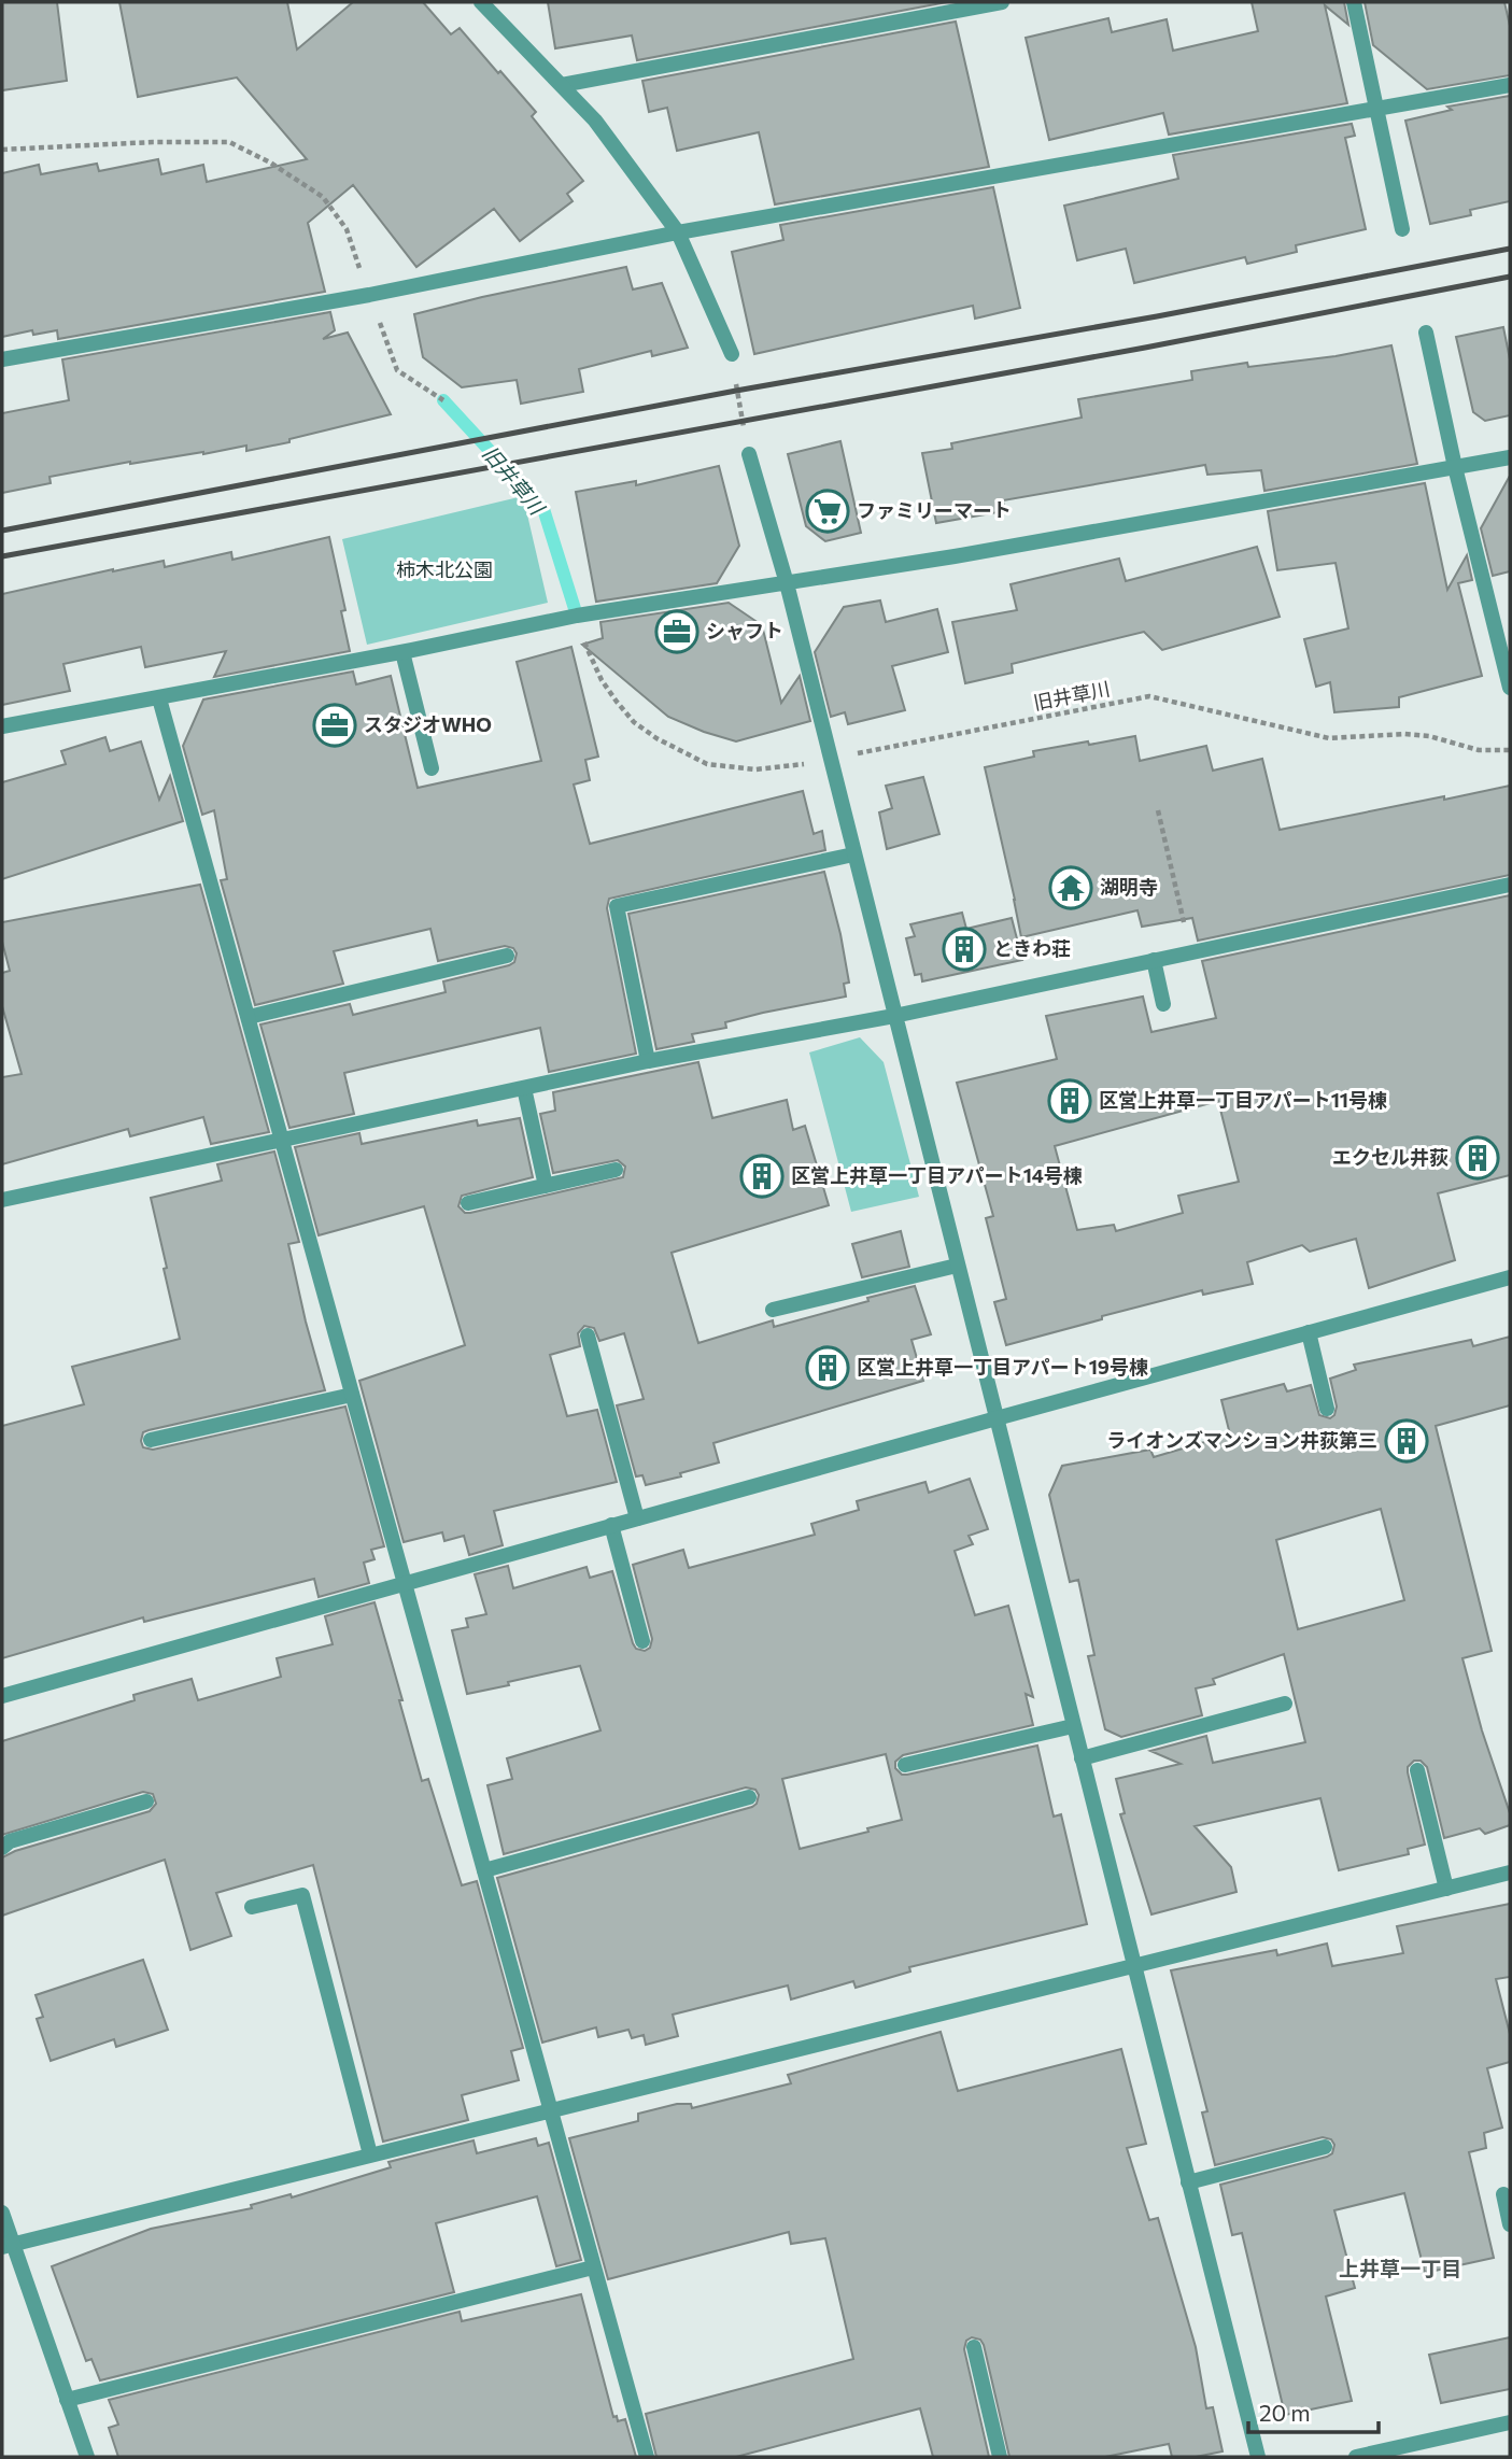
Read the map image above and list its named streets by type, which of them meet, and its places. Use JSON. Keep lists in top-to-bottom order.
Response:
{
  "streets": {
    "path": ["旧井草川"]
  },
  "districts": ["上井草一丁目"],
  "water": ["旧井草川"],
  "parks": ["柿木北公園"],
  "places": {
    "supermarket": ["ファミリーマート"],
    "office": ["シャフト", "スタジオWHO"],
    "temple": ["湖明寺"],
    "building": [
      "ときわ荘",
      "区営上井草一丁目アパート11号棟",
      "エクセル井荻",
      "区営上井草一丁目アパート14号棟",
      "区営上井草一丁目アパート19号棟",
      "ライオンズマンション井荻第三"
    ]
  },
  "scale_bar": "20 m"
}
